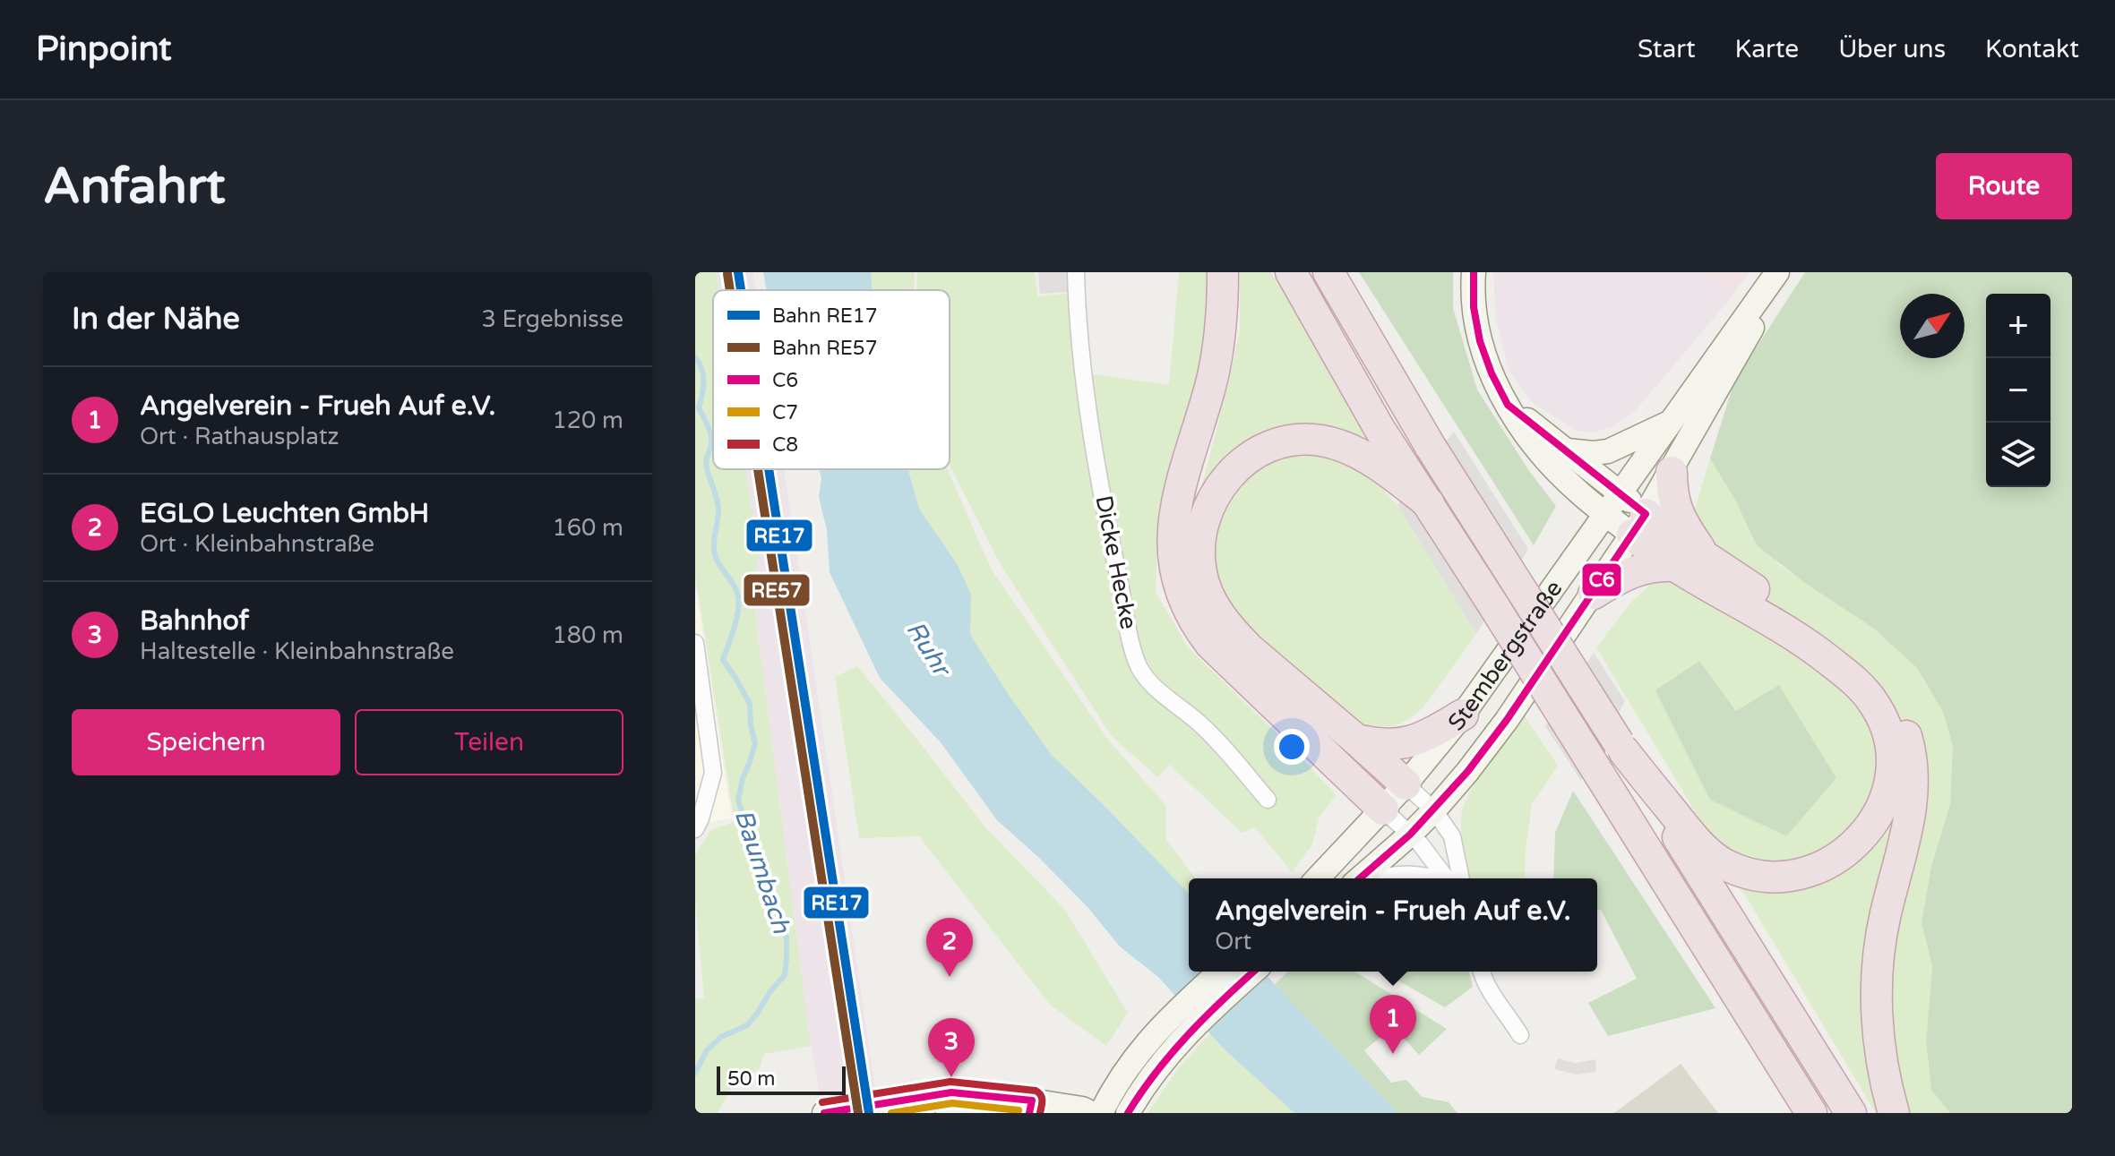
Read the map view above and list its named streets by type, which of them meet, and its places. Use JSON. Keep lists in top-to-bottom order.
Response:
{
  "streets": {
    "main road": ["Stembergstraße"],
    "street": ["Dicke Hecke"]
  },
  "water": ["Ruhr", "Baumbach"],
  "lines": [
    "rail line RE17",
    "transit line C6",
    "rail line RE57",
    "transit line C8",
    "transit line C7"
  ],
  "legend": [
    "Bahn RE17",
    "Bahn RE57",
    "C6",
    "C7",
    "C8"
  ],
  "scale_bar": "50 m",
  "north": "top right",
  "page": {
    "header": "Pinpoint",
    "nav": [
      "Start",
      "Karte",
      "Über uns",
      "Kontakt"
    ],
    "buttons": [
      "Route",
      ["Speichern", "Teilen"]
    ],
    "title": "Anfahrt",
    "heading": ["In der Nähe", "3 Ergebnisse"],
    "map_buttons": ["+", "−"],
    "list": [
      {
        "mark": "1",
        "name": "Angelverein - Frueh Auf e.V.",
        "note": "Ort · Rathausplatz",
        "value": "120 m"
      },
      {
        "mark": "2",
        "name": "EGLO Leuchten GmbH",
        "note": "Ort · Kleinbahnstraße",
        "value": "160 m"
      },
      {
        "mark": "3",
        "name": "Bahnhof",
        "note": "Haltestelle · Kleinbahnstraße",
        "value": "180 m"
      }
    ],
    "popup": ["Angelverein - Frueh Auf e.V.", "Ort"],
    "pins": ["2", "1", "3"],
    "scale": "50 m"
  }
}
